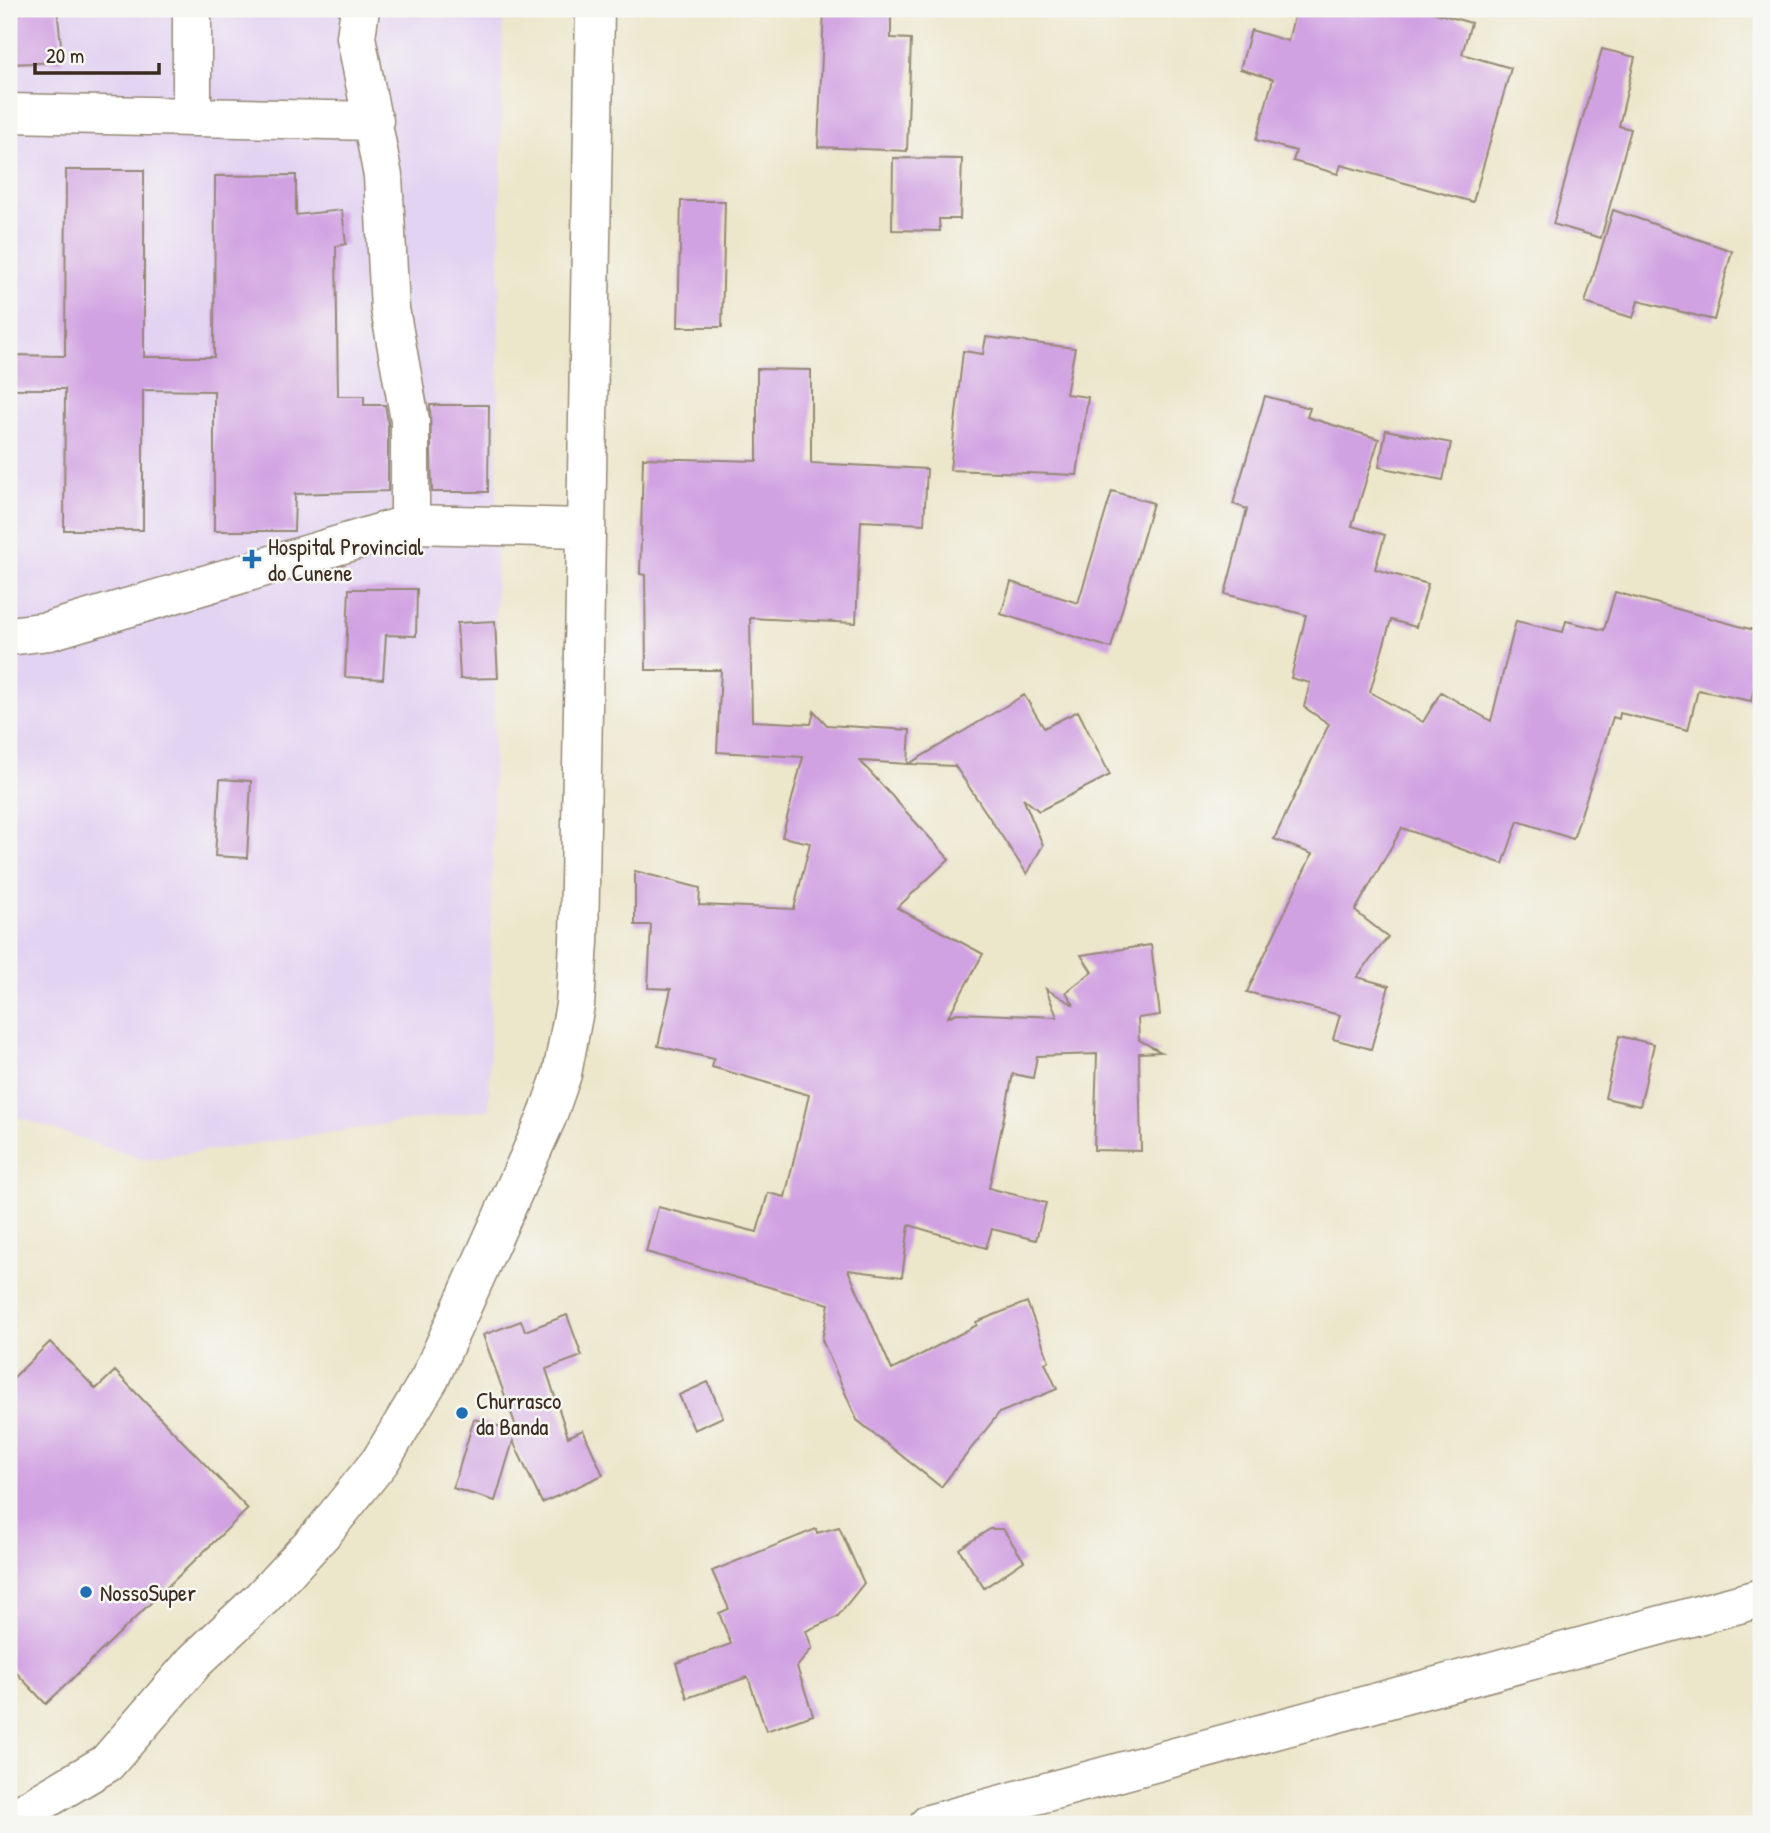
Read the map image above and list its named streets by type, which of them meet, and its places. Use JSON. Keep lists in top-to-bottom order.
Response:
{
  "places": {
    "health": ["Hospital Provincial do Cunene"],
    "other": ["Churrasco da Banda", "NossoSuper"]
  },
  "scale_bar": "20 m"
}
